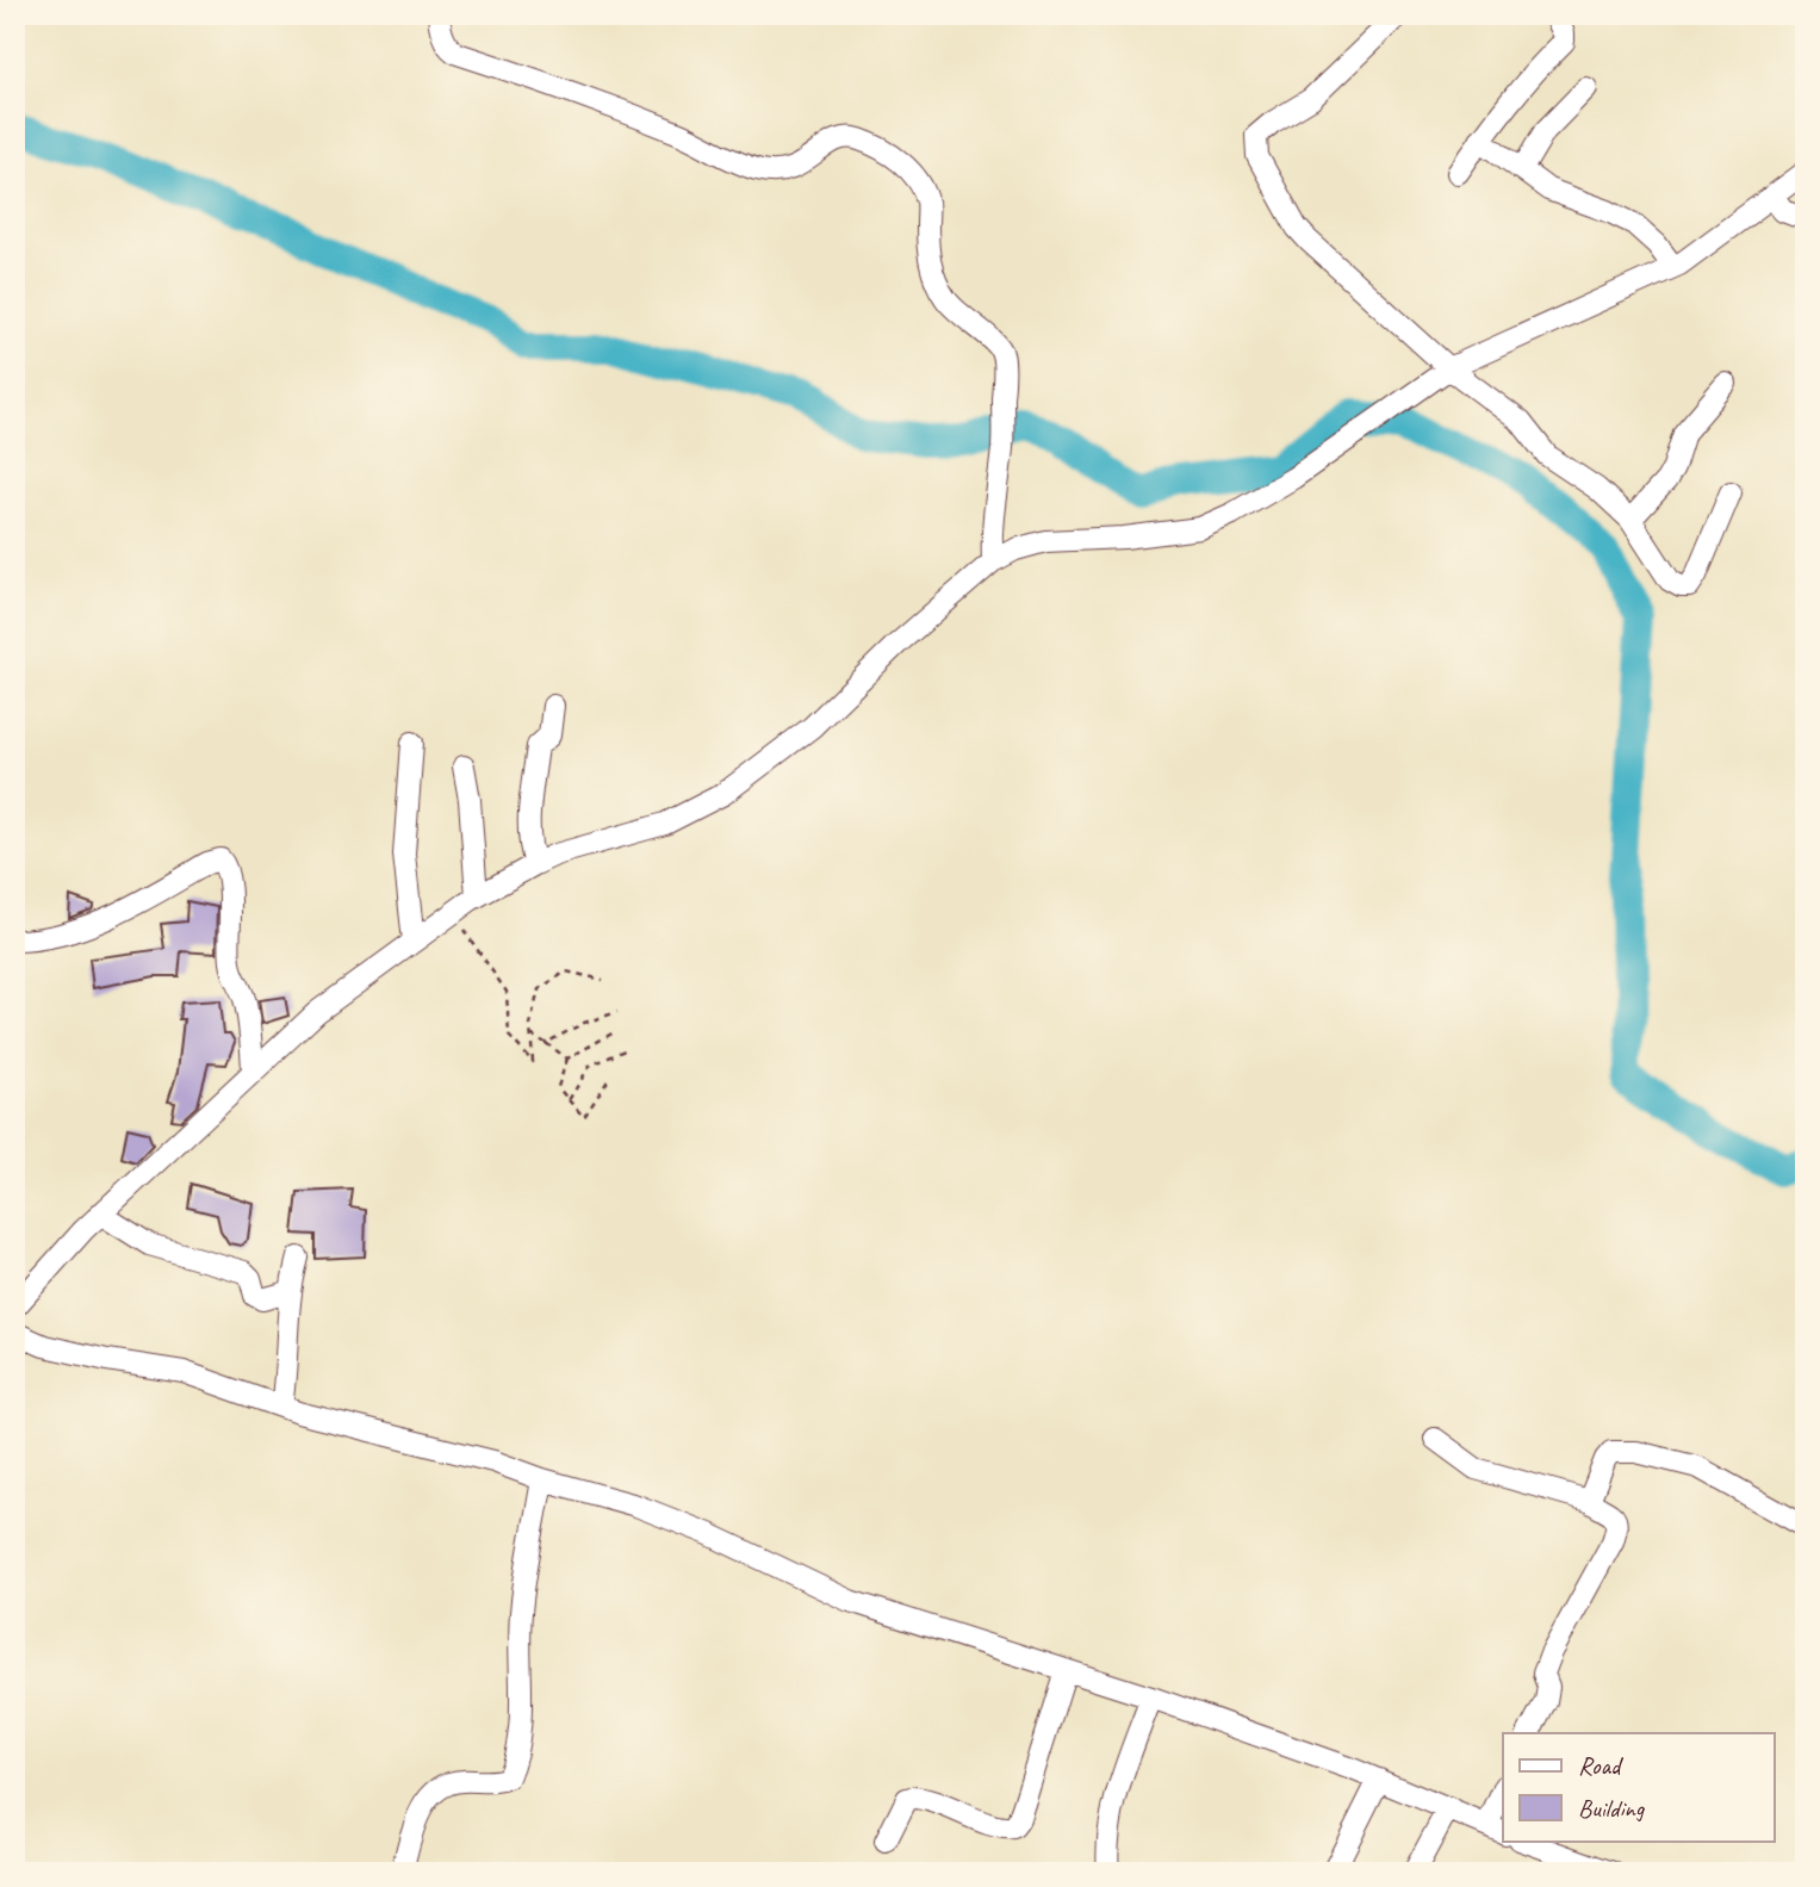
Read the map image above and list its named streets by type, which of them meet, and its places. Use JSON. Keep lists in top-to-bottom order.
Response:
{
  "legend": ["Road", "Building"]
}
